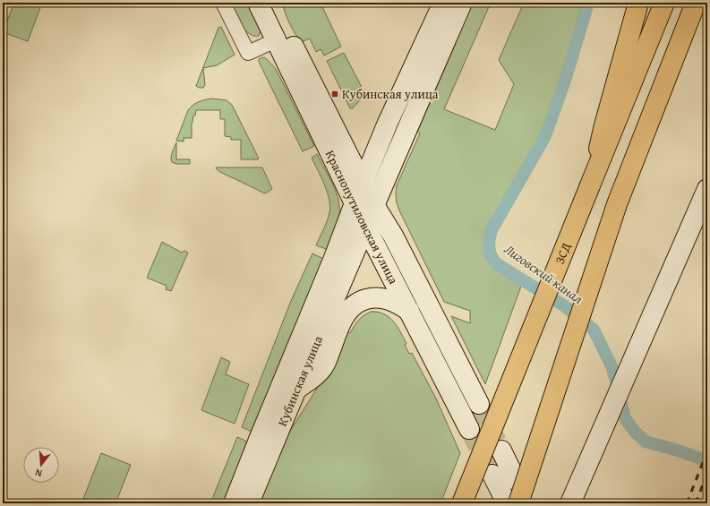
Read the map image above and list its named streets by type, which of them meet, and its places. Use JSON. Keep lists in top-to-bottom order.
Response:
{
  "streets": {
    "main road": ["Краснопутиловская улица", "ЗСД", "Кубинская улица"]
  },
  "crossings": [
    ["Краснопутиловская улица", "Кубинская улица"]
  ],
  "water": ["Лиговский канал"],
  "places": {
    "transit": ["Кубинская улица"]
  },
  "north": "bottom"
}
